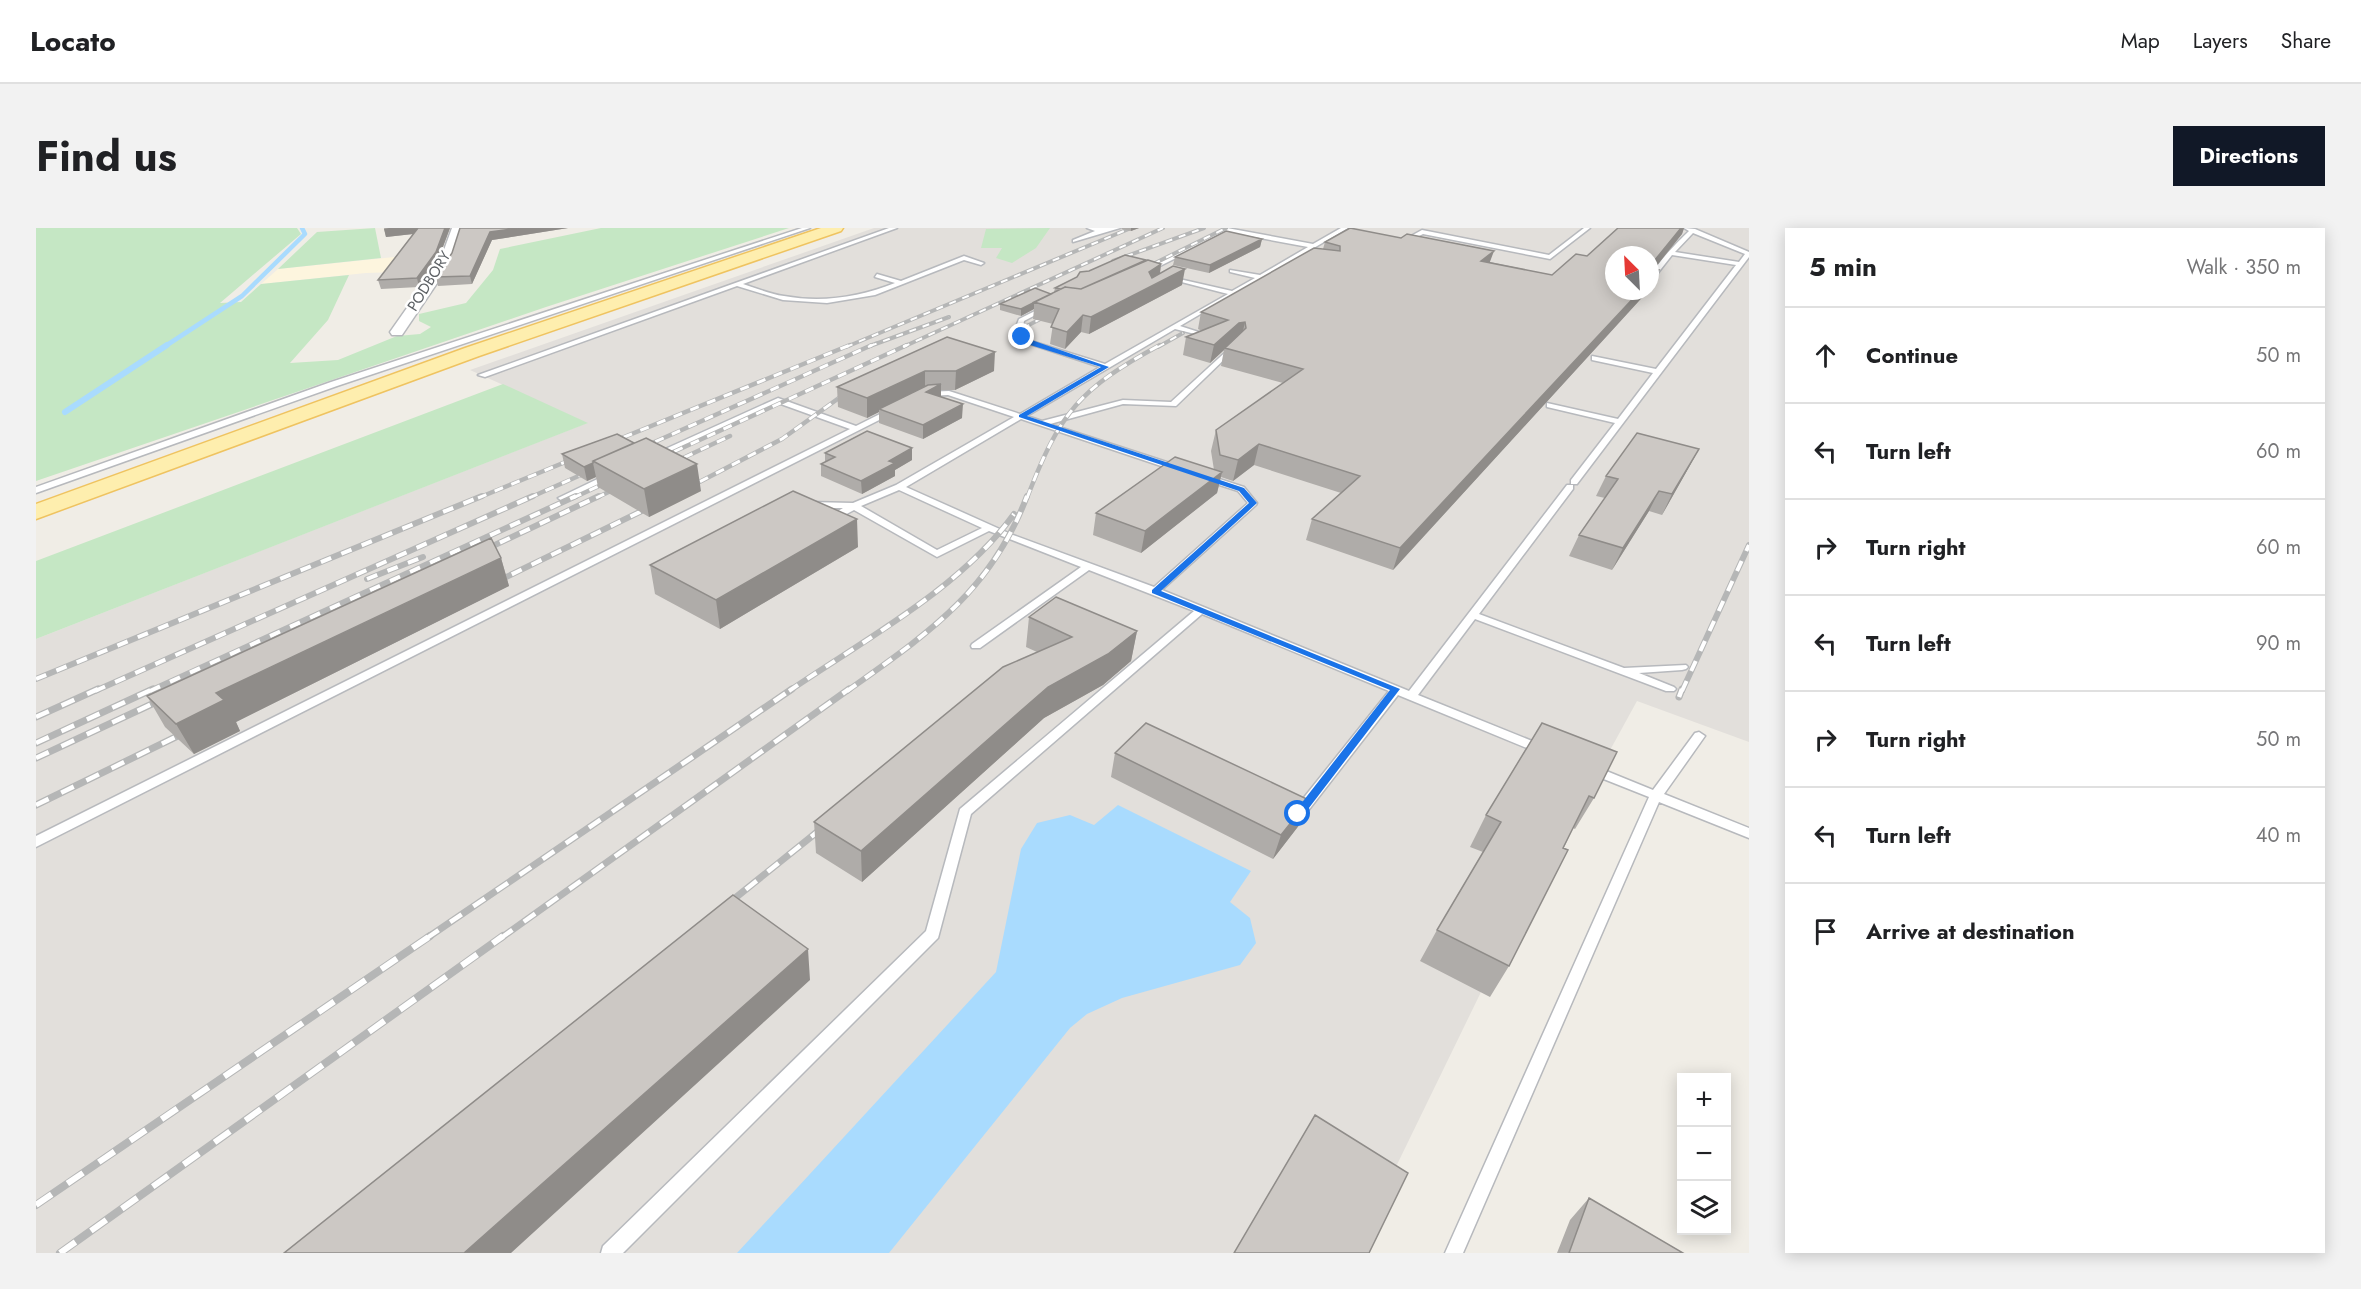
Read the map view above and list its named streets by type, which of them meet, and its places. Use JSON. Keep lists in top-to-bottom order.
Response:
{
  "streets": {
    "street": ["PODBORY"]
  },
  "north": "top left",
  "page": {
    "header": "Locato",
    "nav": ["Map", "Layers", "Share"],
    "title": "Find us",
    "buttons": "Directions",
    "heading": ["5 min", "Walk · 350 m"],
    "list": [
      ["Continue", "50 m"],
      ["Turn left", "60 m"],
      ["Turn right", "60 m"],
      ["Turn left", "90 m"],
      ["Turn right", "50 m"],
      ["Turn left", "40 m"],
      "Arrive at destination"
    ],
    "map_buttons": ["+", "−"]
  }
}
